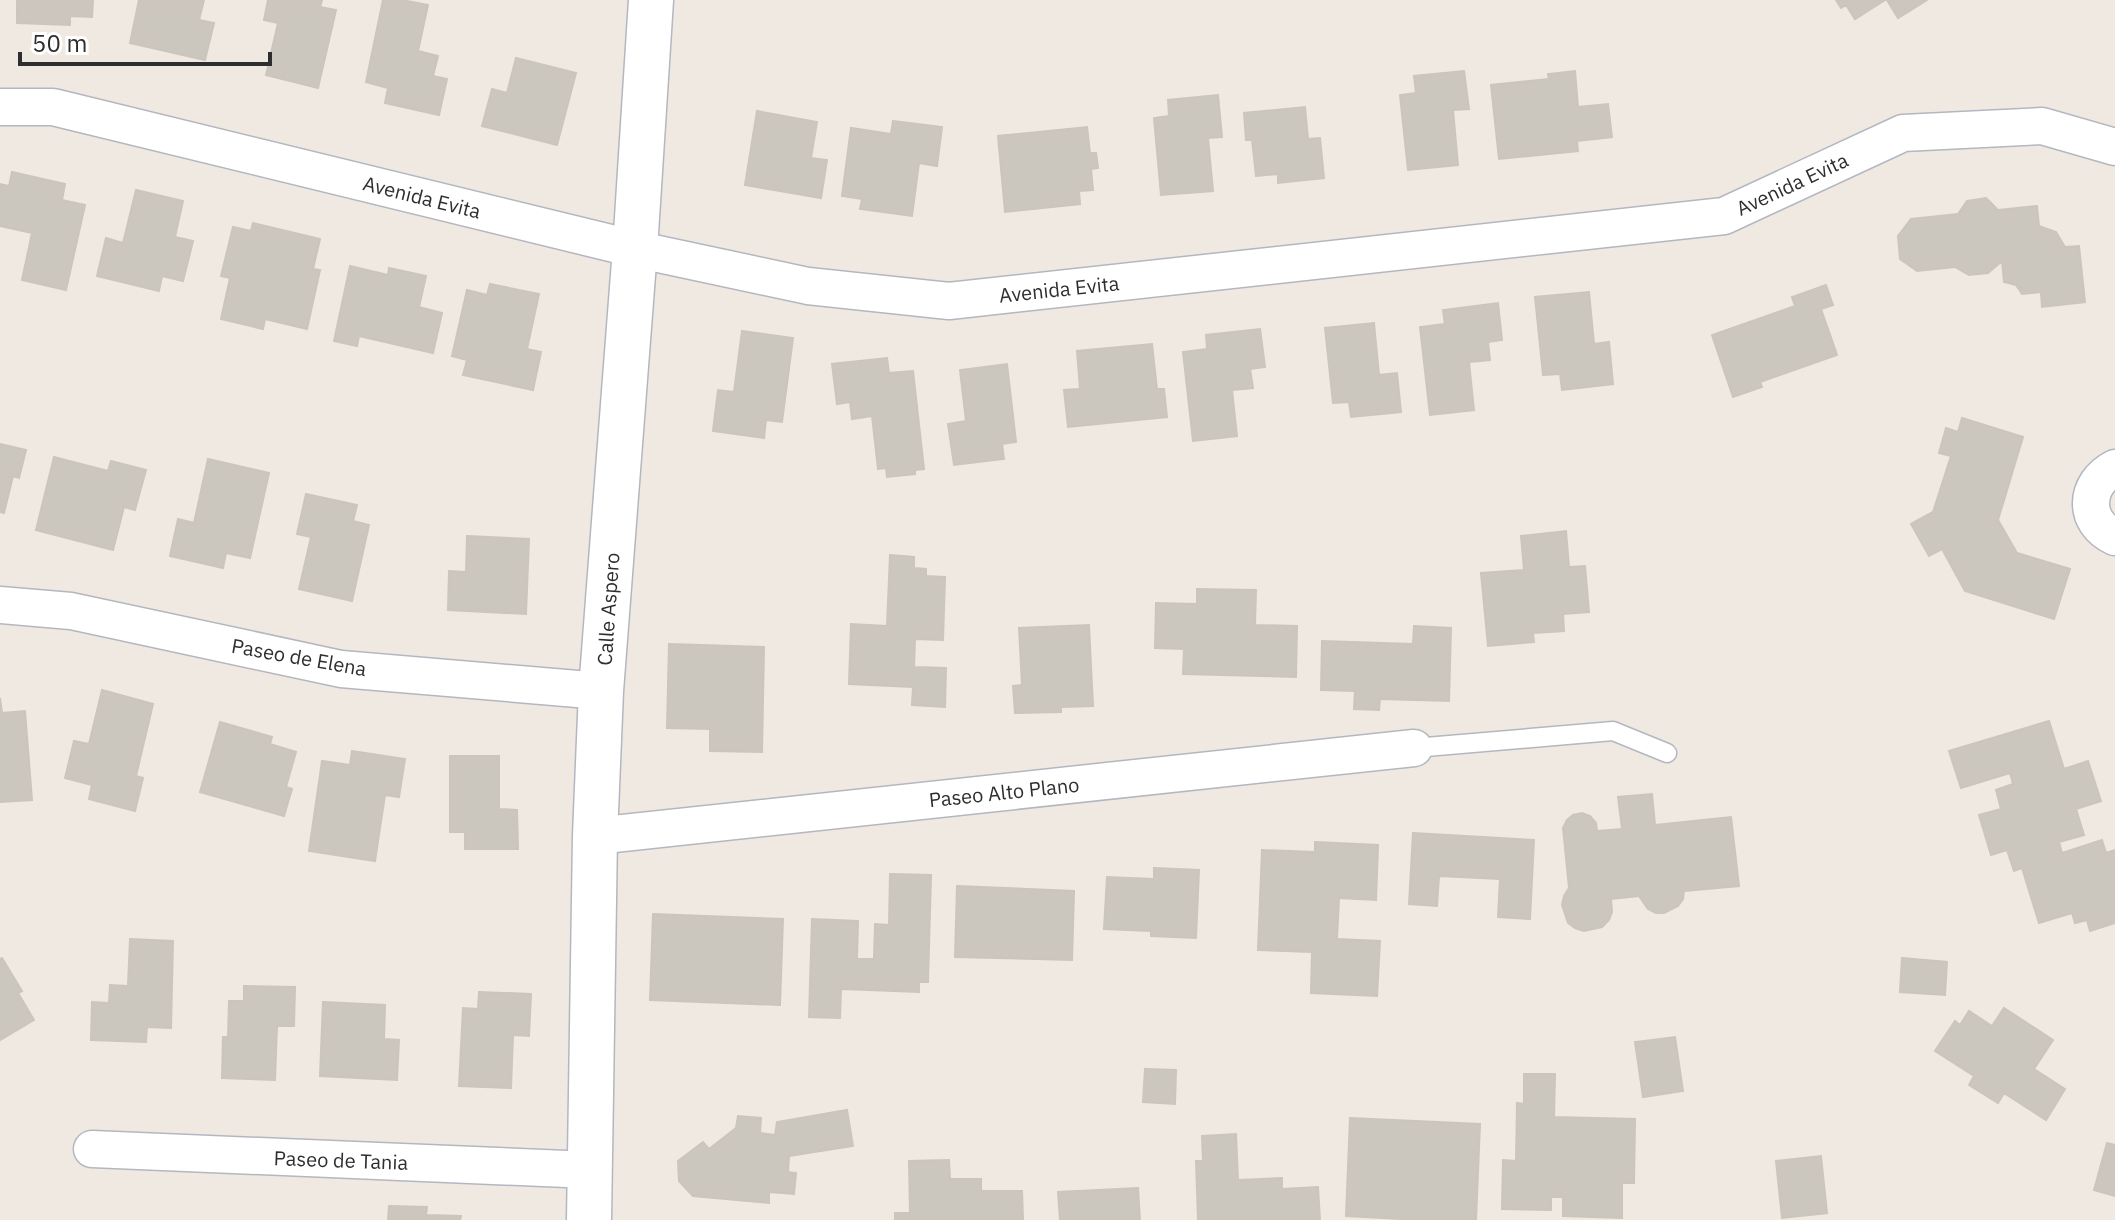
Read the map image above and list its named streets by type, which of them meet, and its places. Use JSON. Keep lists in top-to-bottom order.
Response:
{
  "streets": {
    "street": [
      "Avenida Evita",
      "Calle Aspero",
      "Paseo de Elena",
      "Paseo Alto Plano",
      "Paseo de Tania"
    ]
  },
  "crossings": [
    ["Avenida Evita", "Calle Aspero"],
    ["Calle Aspero", "Paseo de Elena"],
    ["Calle Aspero", "Paseo Alto Plano"],
    ["Calle Aspero", "Paseo de Tania"]
  ],
  "scale_bar": "50 m"
}
